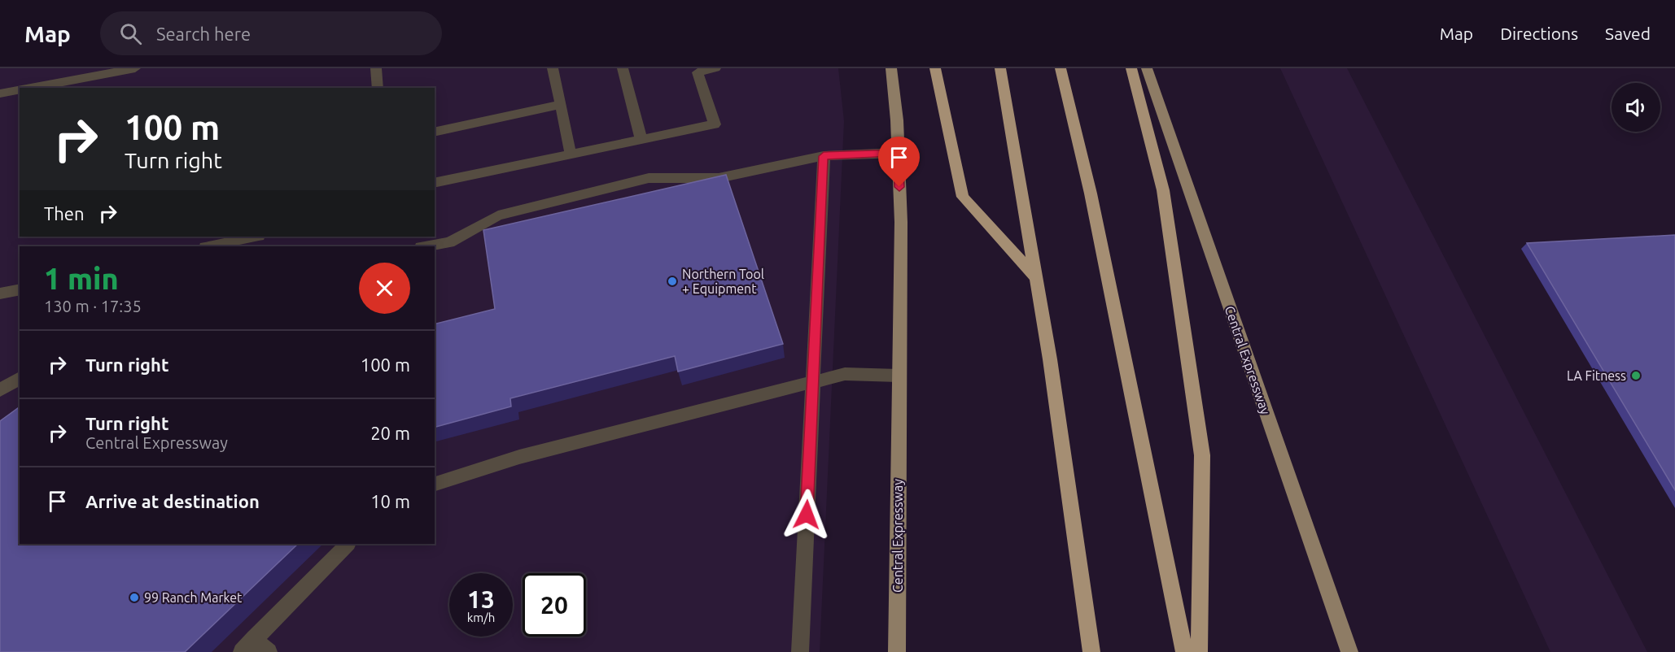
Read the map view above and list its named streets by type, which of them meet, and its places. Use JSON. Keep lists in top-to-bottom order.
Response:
{
  "streets": {
    "main road": ["Central Expressway"]
  },
  "places": ["Northern Tool + Equipment", "LA Fitness", "99 Ranch Market"],
  "page": {
    "header": "Map",
    "search": "Search here",
    "nav": ["Map", "Directions", "Saved"],
    "turn": ["100 m", "Turn right"],
    "then": "Then",
    "heading": ["1 min", "130 m · 17:35"],
    "list": [
      {
        "name": "Turn right",
        "value": "100 m"
      },
      {
        "name": "Turn right",
        "note": "Central Expressway",
        "value": "20 m"
      },
      {
        "name": "Arrive at destination",
        "value": "10 m"
      }
    ],
    "speed": "13 km/h",
    "limit": "20"
  }
}
